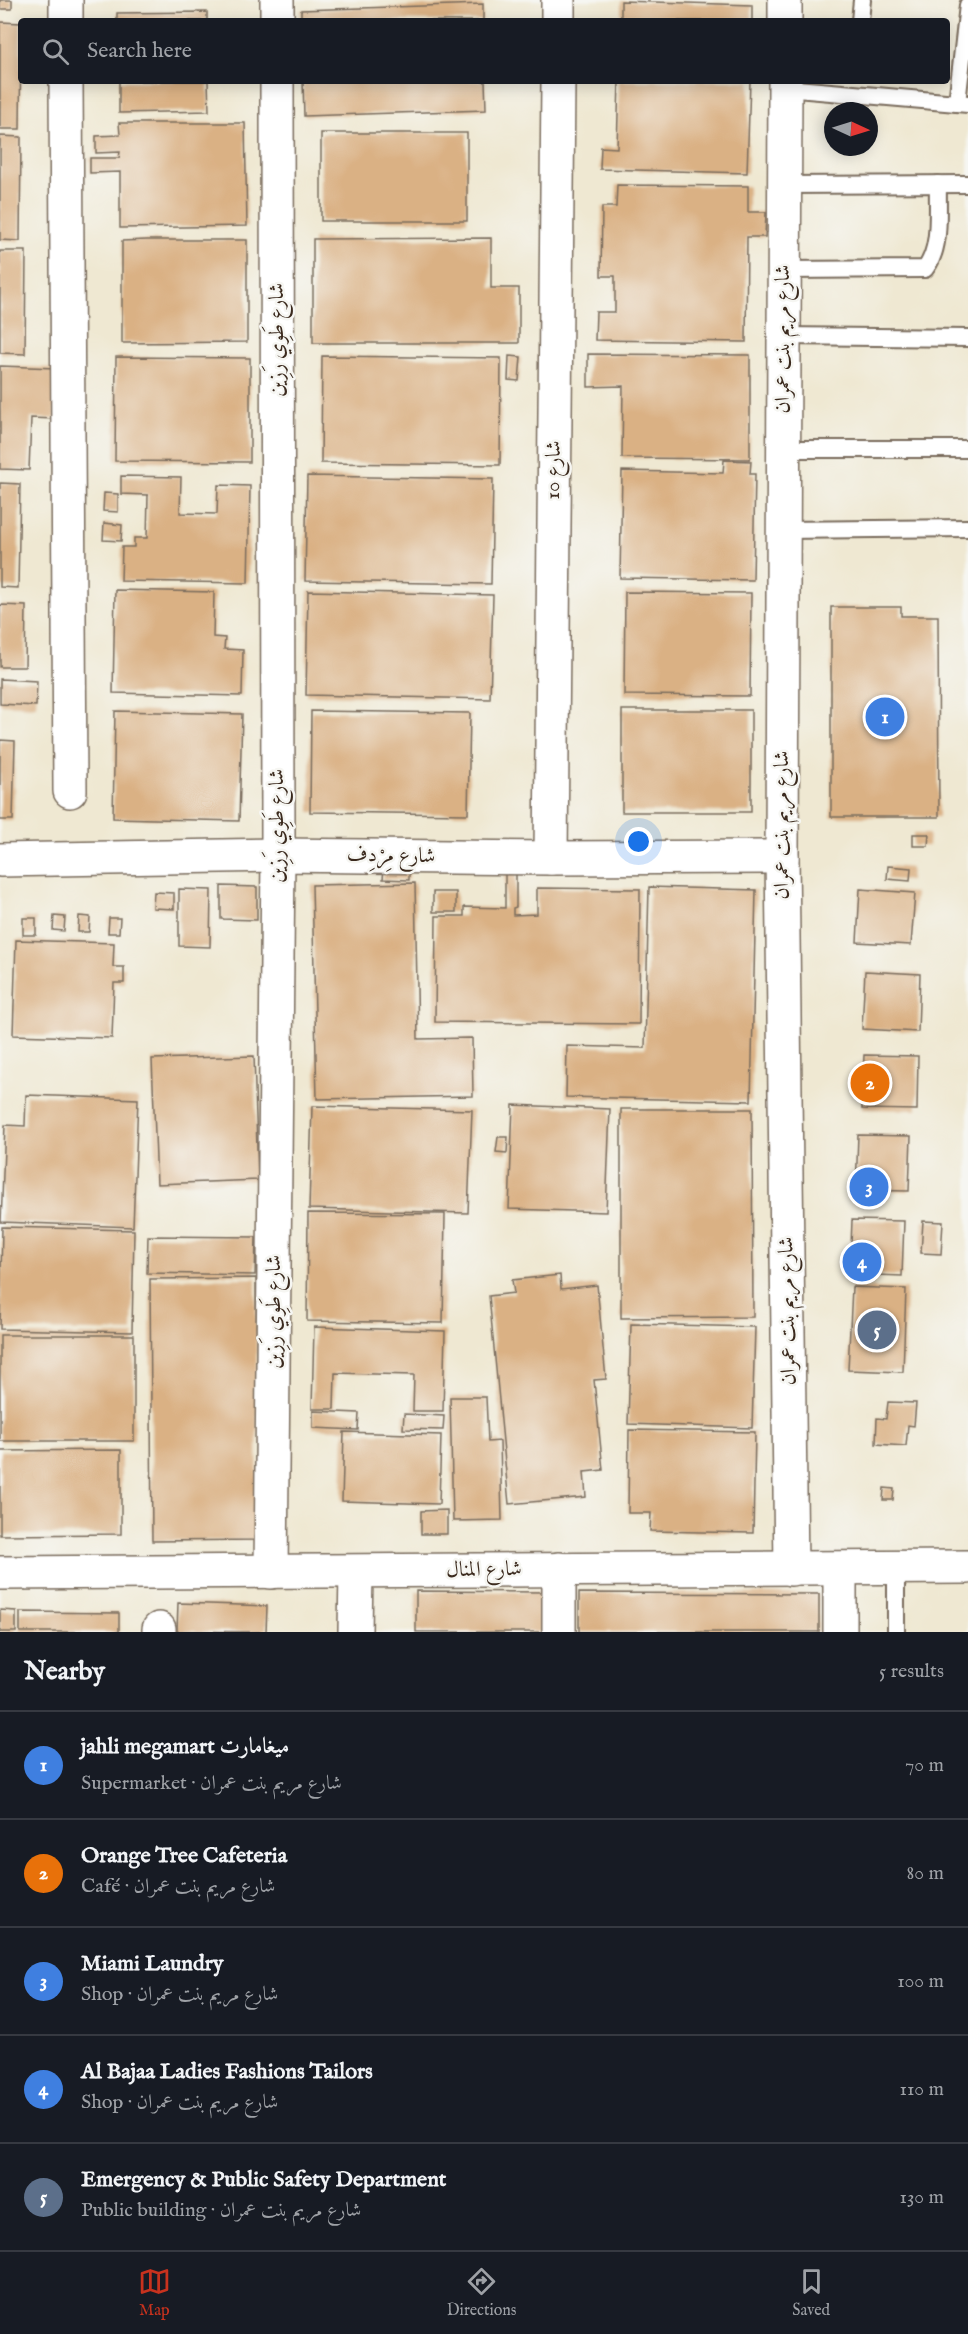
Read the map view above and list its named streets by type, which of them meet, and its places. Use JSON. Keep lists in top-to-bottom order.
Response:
{
  "streets": {
    "street": [
      "شارع مريم بنت عمران",
      "شارع طَوِي رَزِين",
      "شارع 10",
      "شارع مِرْدِف",
      "شارع المنال"
    ]
  },
  "crossings": [
    ["شارع مريم بنت عمران", "شارع مِرْدِف"],
    ["شارع مريم بنت عمران", "شارع المنال"],
    ["شارع طَوِي رَزِين", "شارع مِرْدِف"],
    ["شارع طَوِي رَزِين", "شارع المنال"],
    ["شارع 10", "شارع مِرْدِف"]
  ],
  "north": "right",
  "page": {
    "search": "Search here",
    "pins": [
      "1",
      "2",
      "3",
      "4",
      "5"
    ],
    "heading": ["Nearby", "5 results"],
    "list": [
      {
        "mark": "1",
        "name": "jahli megamart ميغامارت",
        "note": "Supermarket · شارع مريم بنت عمران",
        "value": "70 m"
      },
      {
        "mark": "2",
        "name": "Orange Tree Cafeteria",
        "note": "Café · شارع مريم بنت عمران",
        "value": "80 m"
      },
      {
        "mark": "3",
        "name": "Miami Laundry",
        "note": "Shop · شارع مريم بنت عمران",
        "value": "100 m"
      },
      {
        "mark": "4",
        "name": "Al Bajaa Ladies Fashions Tailors",
        "note": "Shop · شارع مريم بنت عمران",
        "value": "110 m"
      },
      {
        "mark": "5",
        "name": "Emergency & Public Safety Department",
        "note": "Public building · شارع مريم بنت عمران",
        "value": "130 m"
      }
    ],
    "nav": ["Map", "Directions", "Saved"]
  }
}
